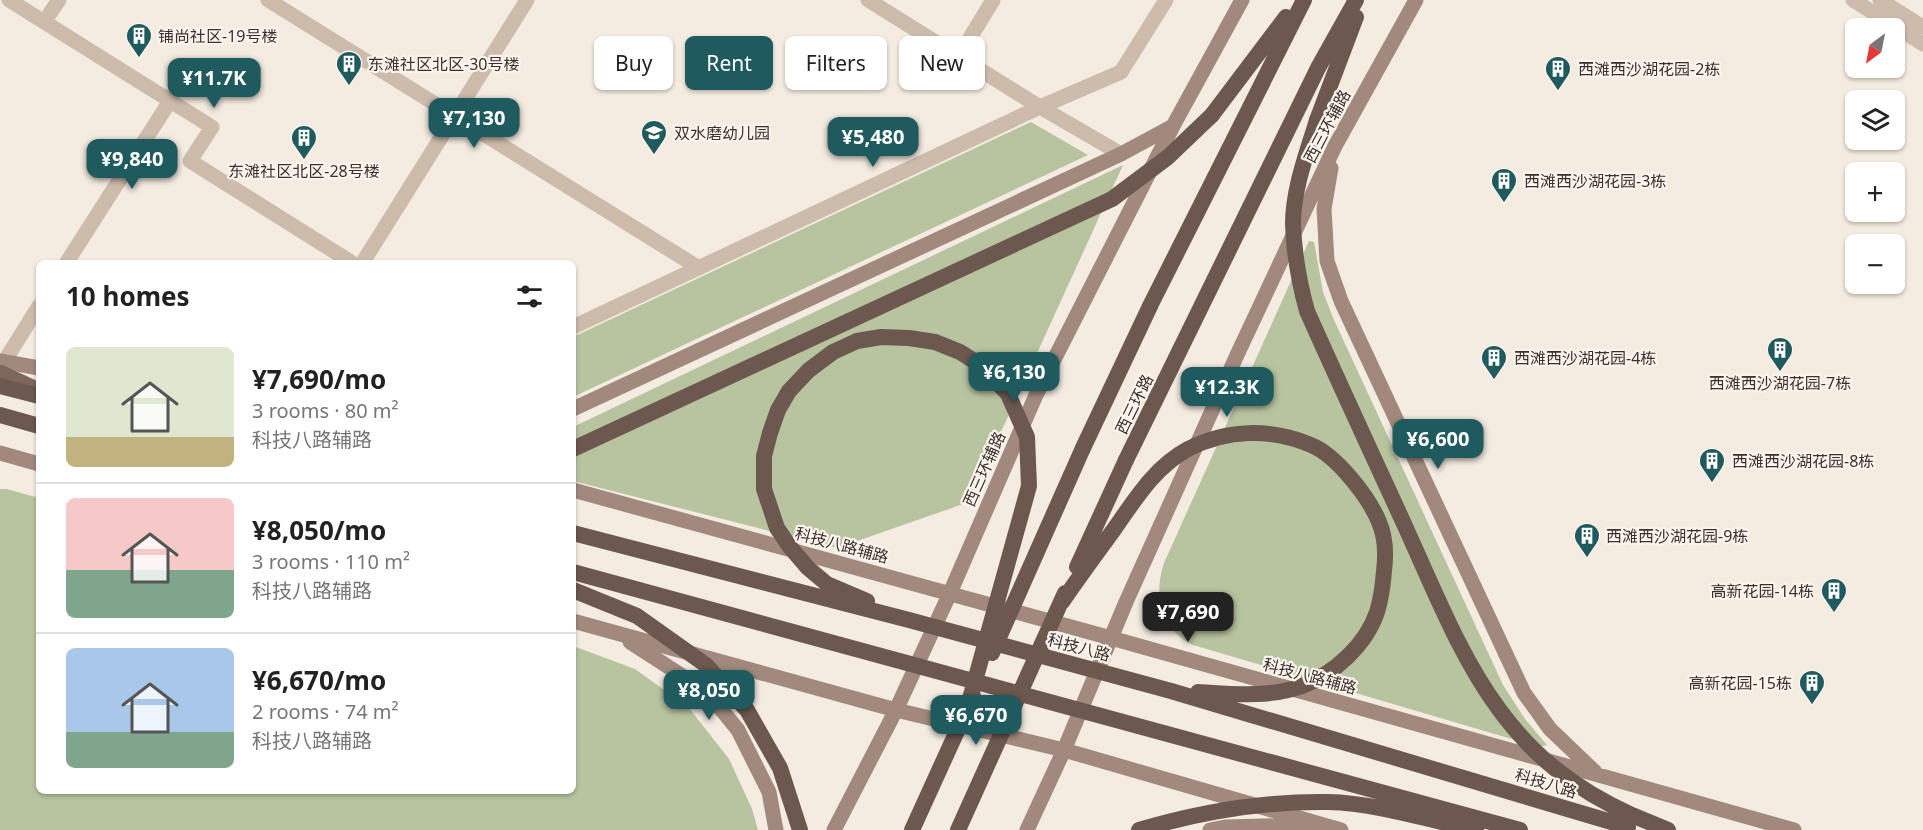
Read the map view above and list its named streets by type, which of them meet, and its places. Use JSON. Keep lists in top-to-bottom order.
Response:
{
  "streets": {
    "highway": ["西三环路", "科技八路"],
    "main road": ["西三环辅路", "科技八路辅路"]
  },
  "crossings": [
    ["西三环辅路", "科技八路辅路"]
  ],
  "places": {
    "building": [
      "铺尚社区-19号楼",
      "东滩社区北区-30号楼",
      "西滩西沙湖花园-2栋",
      "东滩社区北区-28号楼",
      "西滩西沙湖花园-3栋",
      "西滩西沙湖花园-7栋",
      "西滩西沙湖花园-4栋",
      "西滩西沙湖花园-8栋",
      "西滩西沙湖花园-9栋",
      "高新花园-14栋",
      "高新花园-15栋"
    ],
    "school or university": ["双水磨幼儿园"]
  },
  "north": "bottom left",
  "page": {
    "map_buttons": ["+", "−"],
    "chip": [
      "Buy",
      "Rent",
      "Filters",
      "New"
    ],
    "price": [
      "¥11.7K",
      "¥7,130",
      "¥5,480",
      "¥9,840",
      "¥6,130",
      "¥12.3K",
      "¥6,600",
      "¥7,690",
      "¥8,050",
      "¥6,670"
    ],
    "heading": "10 homes",
    "list": [
      {
        "name": "¥7,690/mo",
        "note": "3 rooms · 80 m² · 科技八路辅路"
      },
      {
        "name": "¥8,050/mo",
        "note": "3 rooms · 110 m² · 科技八路辅路"
      },
      {
        "name": "¥6,670/mo",
        "note": "2 rooms · 74 m² · 科技八路辅路"
      }
    ]
  }
}
